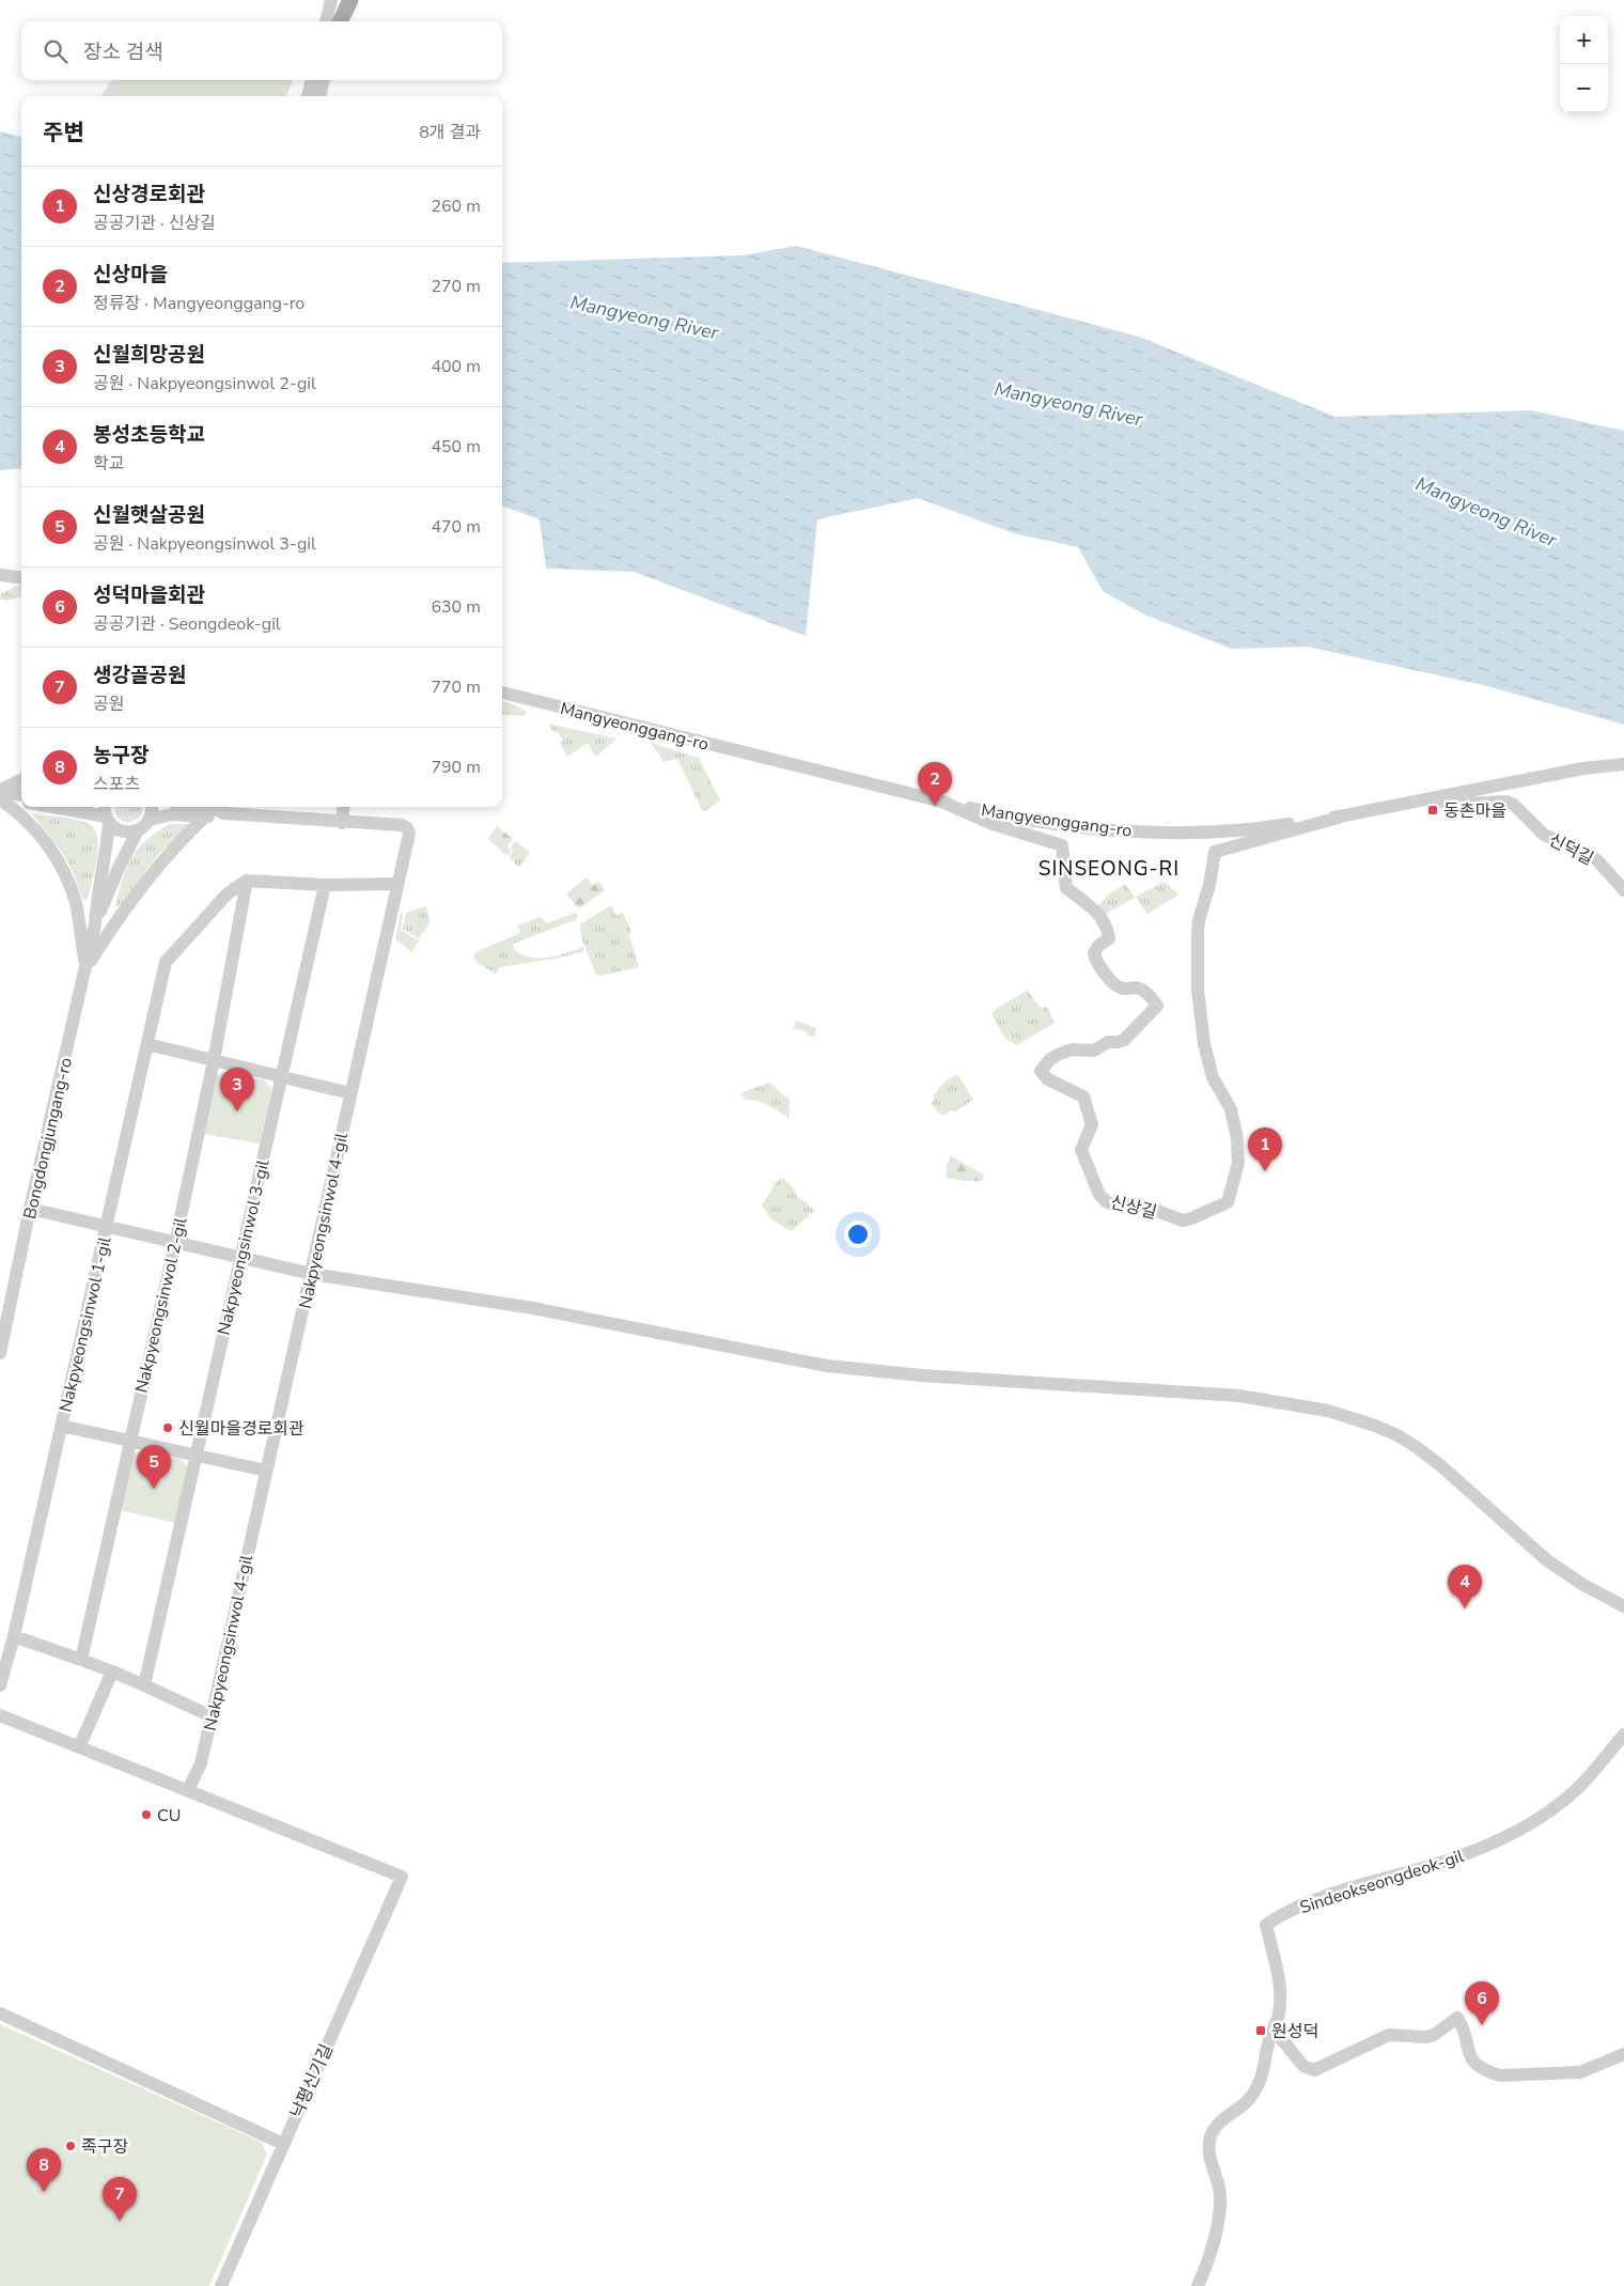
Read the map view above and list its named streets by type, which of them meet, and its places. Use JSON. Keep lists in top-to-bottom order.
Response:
{
  "streets": {
    "street": [
      "Mangyeonggang-ro",
      "신덕길",
      "Bongdongjungang-ro",
      "신상길",
      "Nakpyeongsinwol 4-gil",
      "Nakpyeongsinwol 3-gil",
      "Nakpyeongsinwol 2-gil",
      "Nakpyeongsinwol 1-gil",
      "Sindeokseongdeok-gil",
      "낙평신기길"
    ]
  },
  "crossings": [
    ["Mangyeonggang-ro", "신덕길"],
    ["Mangyeonggang-ro", "신상길"],
    ["Bongdongjungang-ro", "Nakpyeongsinwol 4-gil"],
    ["Nakpyeongsinwol 4-gil", "낙평신기길"],
    ["Nakpyeongsinwol 2-gil", "Nakpyeongsinwol 1-gil"]
  ],
  "districts": ["SINSEONG-RI"],
  "water": ["Mangyeong River"],
  "places": {
    "transit": ["동촌마을", "원성덕"],
    "other": ["신월마을경로회관", "CU", "족구장"]
  },
  "page": {
    "map_buttons": ["+", "−"],
    "search": "장소 검색",
    "heading": ["주변", "8개 결과"],
    "list": [
      {
        "mark": "1",
        "name": "신상경로회관",
        "note": "공공기관 · 신상길",
        "value": "260 m"
      },
      {
        "mark": "2",
        "name": "신상마을",
        "note": "정류장 · Mangyeonggang-ro",
        "value": "270 m"
      },
      {
        "mark": "3",
        "name": "신월희망공원",
        "note": "공원 · Nakpyeongsinwol 2-gil",
        "value": "400 m"
      },
      {
        "mark": "4",
        "name": "봉성초등학교",
        "note": "학교",
        "value": "450 m"
      },
      {
        "mark": "5",
        "name": "신월햇살공원",
        "note": "공원 · Nakpyeongsinwol 3-gil",
        "value": "470 m"
      },
      {
        "mark": "6",
        "name": "성덕마을회관",
        "note": "공공기관 · Seongdeok-gil",
        "value": "630 m"
      },
      {
        "mark": "7",
        "name": "생강골공원",
        "note": "공원",
        "value": "770 m"
      },
      {
        "mark": "8",
        "name": "농구장",
        "note": "스포츠",
        "value": "790 m"
      }
    ],
    "pins": [
      "2",
      "3",
      "1",
      "5",
      "4",
      "6",
      "8",
      "7"
    ]
  }
}
